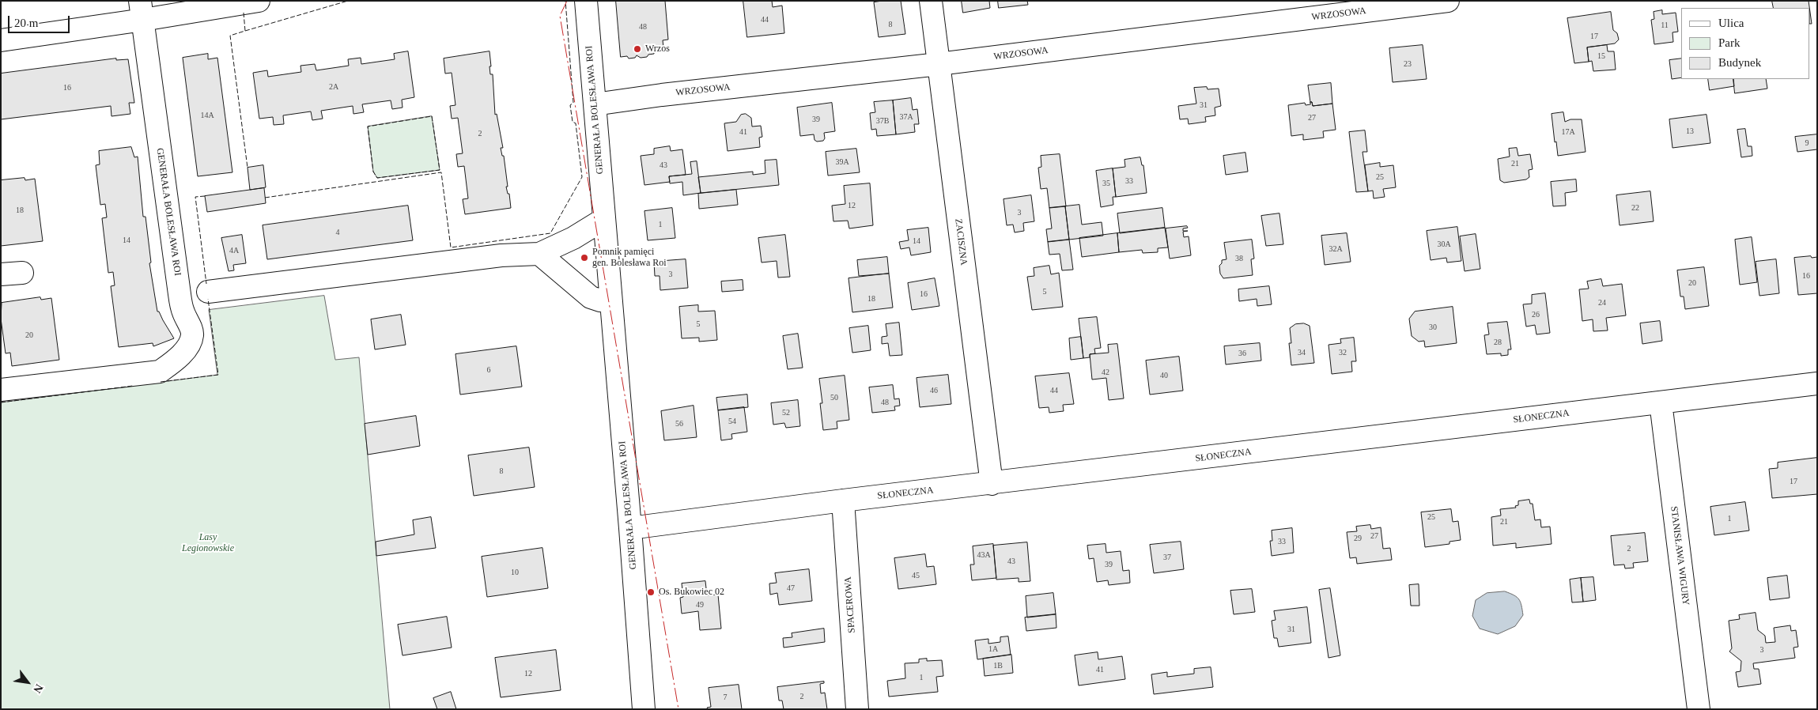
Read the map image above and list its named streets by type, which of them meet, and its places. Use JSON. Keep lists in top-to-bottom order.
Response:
{
  "streets": {
    "street": [
      "WRZOSOWA",
      "GENERAŁA BOLESŁAWA ROI",
      "ZACISZNA",
      "SŁONECZNA",
      "STANISŁAWA WIGURY",
      "SPACEROWA"
    ]
  },
  "crossings": [
    ["WRZOSOWA", "GENERAŁA BOLESŁAWA ROI"],
    ["WRZOSOWA", "ZACISZNA"],
    ["GENERAŁA BOLESŁAWA ROI", "SŁONECZNA"],
    ["ZACISZNA", "SŁONECZNA"],
    ["SŁONECZNA", "STANISŁAWA WIGURY"],
    ["SŁONECZNA", "SPACEROWA"]
  ],
  "parks": ["Lasy Legionowskie"],
  "places": ["Wrzos", "Pomnik pamięci gen. Bolesława Roi", "Os. Bukowiec 02"],
  "house_numbers": [
    "44",
    "8",
    "11",
    "48",
    "17",
    "15",
    "23",
    "2A",
    "16",
    "31",
    "14A",
    "37A",
    "27",
    "39",
    "37B",
    "13",
    "41",
    "17A",
    "2",
    "9",
    "39A",
    "21",
    "43",
    "25",
    "33",
    "35",
    "12",
    "22",
    "18",
    "3",
    "1",
    "4",
    "14",
    "14",
    "30A",
    "32A",
    "4A",
    "38",
    "3",
    "16",
    "20",
    "5",
    "16",
    "18",
    "24",
    "26",
    "5",
    "30",
    "20",
    "28",
    "34",
    "32",
    "36",
    "6",
    "42",
    "40",
    "46",
    "44",
    "50",
    "48",
    "52",
    "54",
    "56",
    "8",
    "17",
    "25",
    "1",
    "21",
    "27",
    "29",
    "33",
    "2",
    "43A",
    "37",
    "43",
    "39",
    "10",
    "45",
    "47",
    "49",
    "31",
    "1A",
    "3",
    "1B",
    "41",
    "12",
    "1",
    "2",
    "7"
  ],
  "legend": ["Ulica", "Park", "Budynek"],
  "scale_bar": "20 m",
  "north": "bottom right"
}
